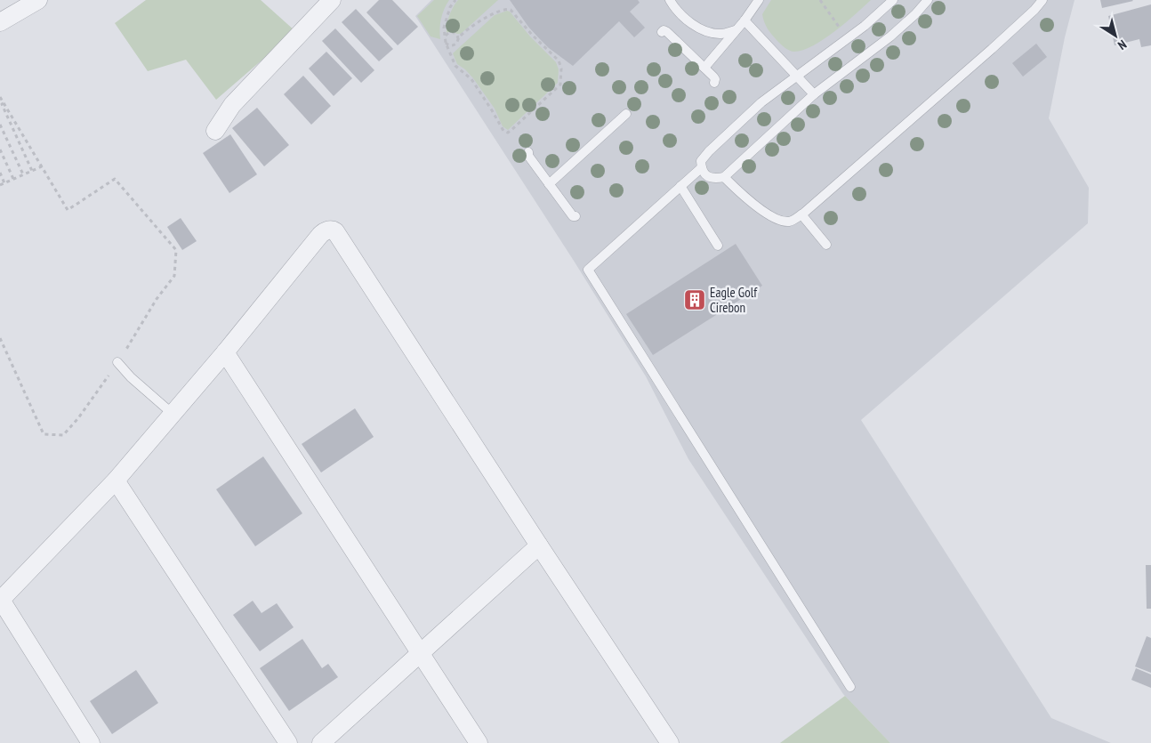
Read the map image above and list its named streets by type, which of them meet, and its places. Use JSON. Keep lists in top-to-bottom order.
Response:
{
  "places": {
    "building": ["Eagle Golf Cirebon"]
  },
  "north": "bottom right"
}
